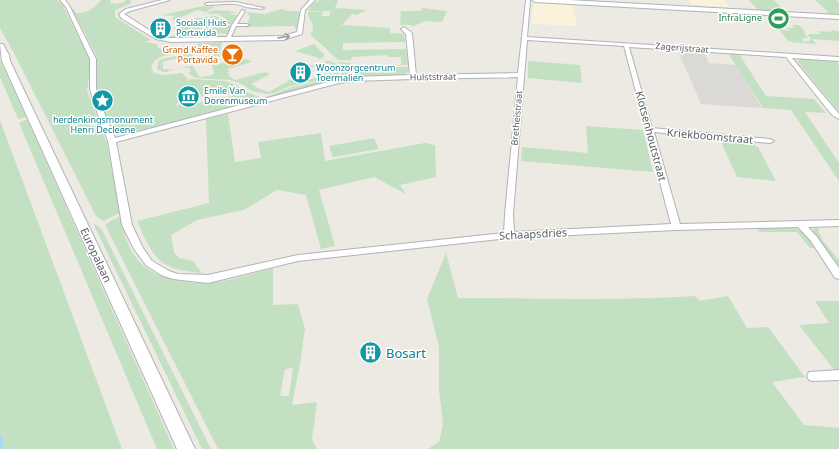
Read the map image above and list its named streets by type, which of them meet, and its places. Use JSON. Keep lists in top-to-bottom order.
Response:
{
  "streets": {
    "main road": ["Europalaan"],
    "street": [
      "Zagerijstraat",
      "Hulststraat",
      "Bretheistraat",
      "Klotsenhoutstraat",
      "Kriekboomstraat",
      "Schaapsdries"
    ]
  },
  "crossings": [
    ["Zagerijstraat", "Bretheistraat"],
    ["Zagerijstraat", "Klotsenhoutstraat"],
    ["Hulststraat", "Bretheistraat"],
    ["Hulststraat", "Schaapsdries"],
    ["Bretheistraat", "Schaapsdries"],
    ["Klotsenhoutstraat", "Kriekboomstraat"],
    ["Klotsenhoutstraat", "Schaapsdries"]
  ],
  "places": {
    "sports": ["InfraLigne"],
    "building": ["Sociaal Huis Portavida", "Woonzorgcentrum Toermalien", "Bosart"],
    "bar": ["Grand Kaffee Portavida"],
    "museum": ["Emile Van Dorenmuseum"],
    "place": ["herdenkingsmonument Henri Decleene"]
  }
}
